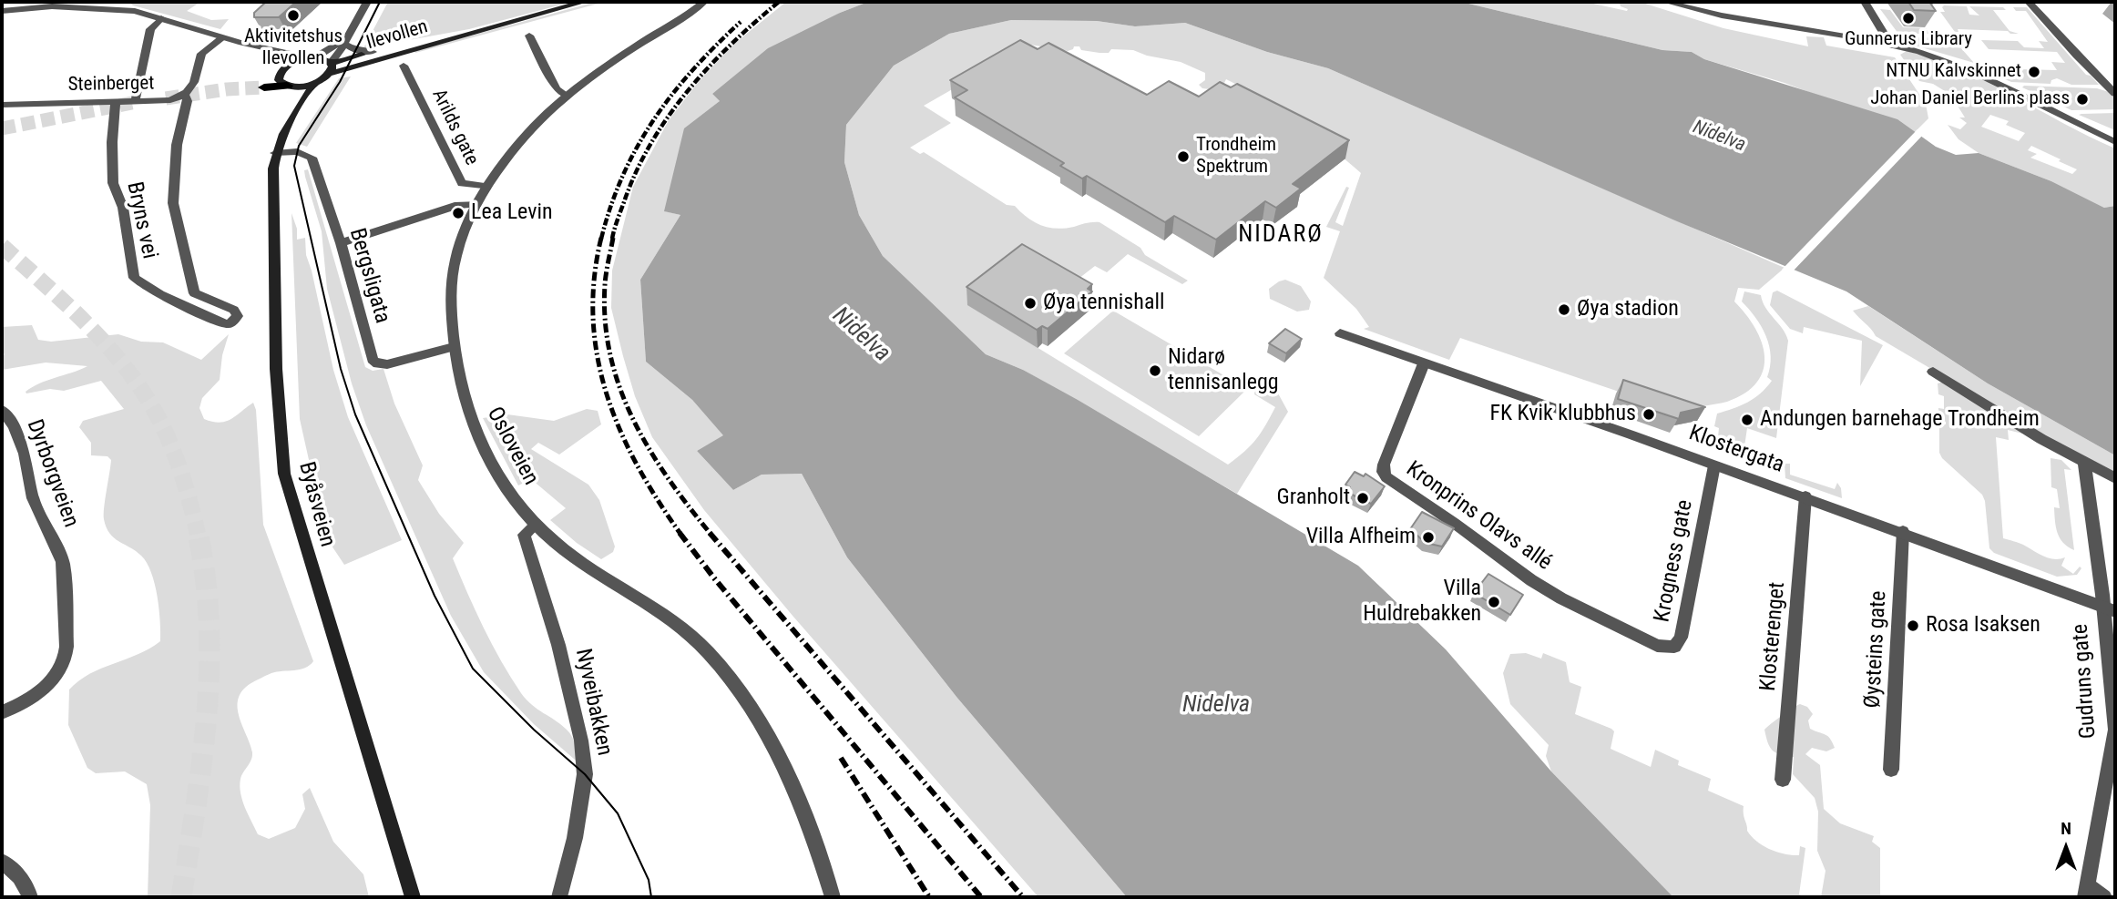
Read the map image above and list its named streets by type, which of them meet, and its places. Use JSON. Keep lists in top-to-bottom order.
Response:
{
  "streets": {
    "main road": ["Ilevollen", "Byåsveien"],
    "street": [
      "Steinberget",
      "Arilds gate",
      "Bryns vei",
      "Bergsligata",
      "Osloveien",
      "Klostergata",
      "Dyrborgveien",
      "Kronprins Olavs allé",
      "Krogness gate",
      "Klosterenget",
      "Øysteins gate",
      "Gudruns gate",
      "Nyveibakken"
    ]
  },
  "crossings": [
    ["Ilevollen", "Byåsveien"],
    ["Steinberget", "Bryns vei"],
    ["Arilds gate", "Osloveien"],
    ["Bergsligata", "Osloveien"],
    ["Bergsligata", "Byåsveien"],
    ["Osloveien", "Nyveibakken"],
    ["Klostergata", "Kronprins Olavs allé"],
    ["Klostergata", "Krogness gate"],
    ["Klostergata", "Klosterenget"],
    ["Klostergata", "Øysteins gate"],
    ["Klostergata", "Gudruns gate"],
    ["Kronprins Olavs allé", "Krogness gate"]
  ],
  "districts": ["NIDARØ"],
  "water": ["Nidelva"],
  "places": [
    "Aktivitetshus Ilevollen",
    "Gunnerus Library",
    "NTNU Kalvskinnet",
    "Johan Daniel Berlins plass",
    "Trondheim Spektrum",
    "Lea Levin",
    "Øya tennishall",
    "Øya stadion",
    "Nidarø tennisanlegg",
    "FK Kvik klubbhus",
    "Andungen barnehage Trondheim",
    "Granholt",
    "Villa Alfheim",
    "Villa Huldrebakken",
    "Rosa Isaksen"
  ],
  "north": "top"
}
